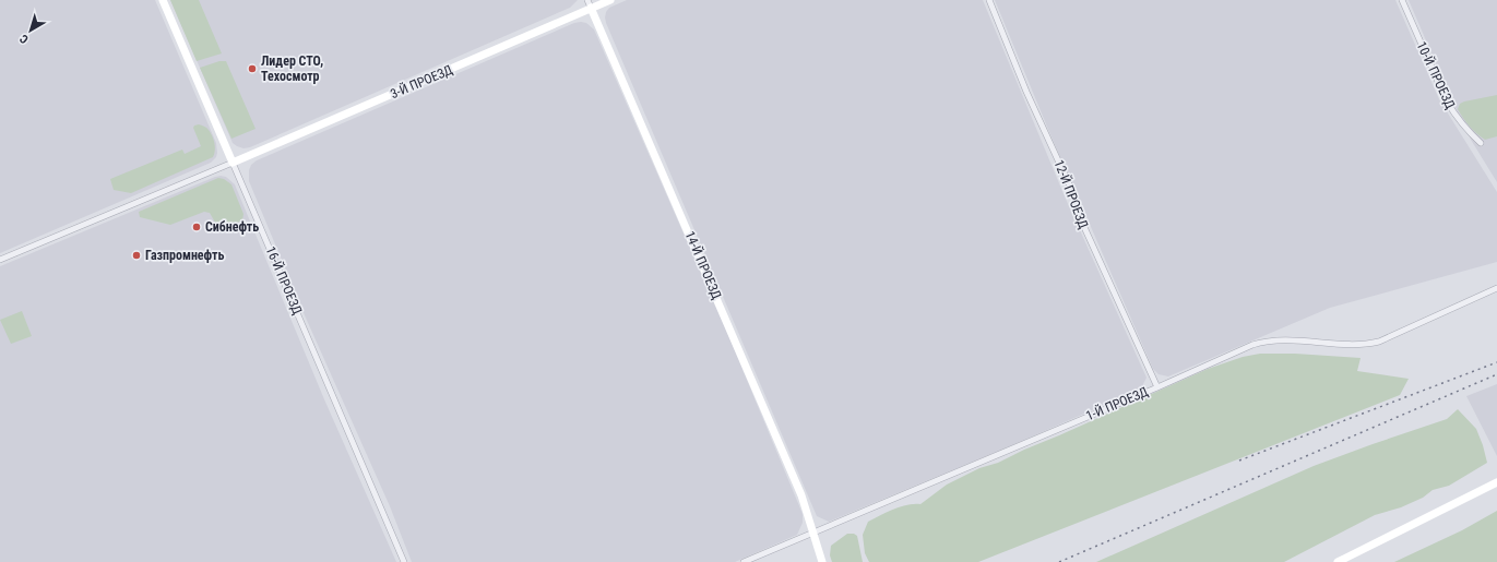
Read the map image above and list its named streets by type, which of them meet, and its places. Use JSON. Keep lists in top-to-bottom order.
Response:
{
  "streets": {
    "street": [
      "10-Й ПРОЕЗД",
      "3-Й ПРОЕЗД",
      "12-Й ПРОЕЗД",
      "14-Й ПРОЕЗД",
      "16-Й ПРОЕЗД",
      "1-Й ПРОЕЗД"
    ]
  },
  "crossings": [
    ["3-Й ПРОЕЗД", "14-Й ПРОЕЗД"],
    ["3-Й ПРОЕЗД", "16-Й ПРОЕЗД"],
    ["12-Й ПРОЕЗД", "1-Й ПРОЕЗД"],
    ["14-Й ПРОЕЗД", "1-Й ПРОЕЗД"]
  ],
  "places": ["Лидер СТО, Техосмотр", "Сибнефть", "Газпромнефть"],
  "north": "bottom left"
}
